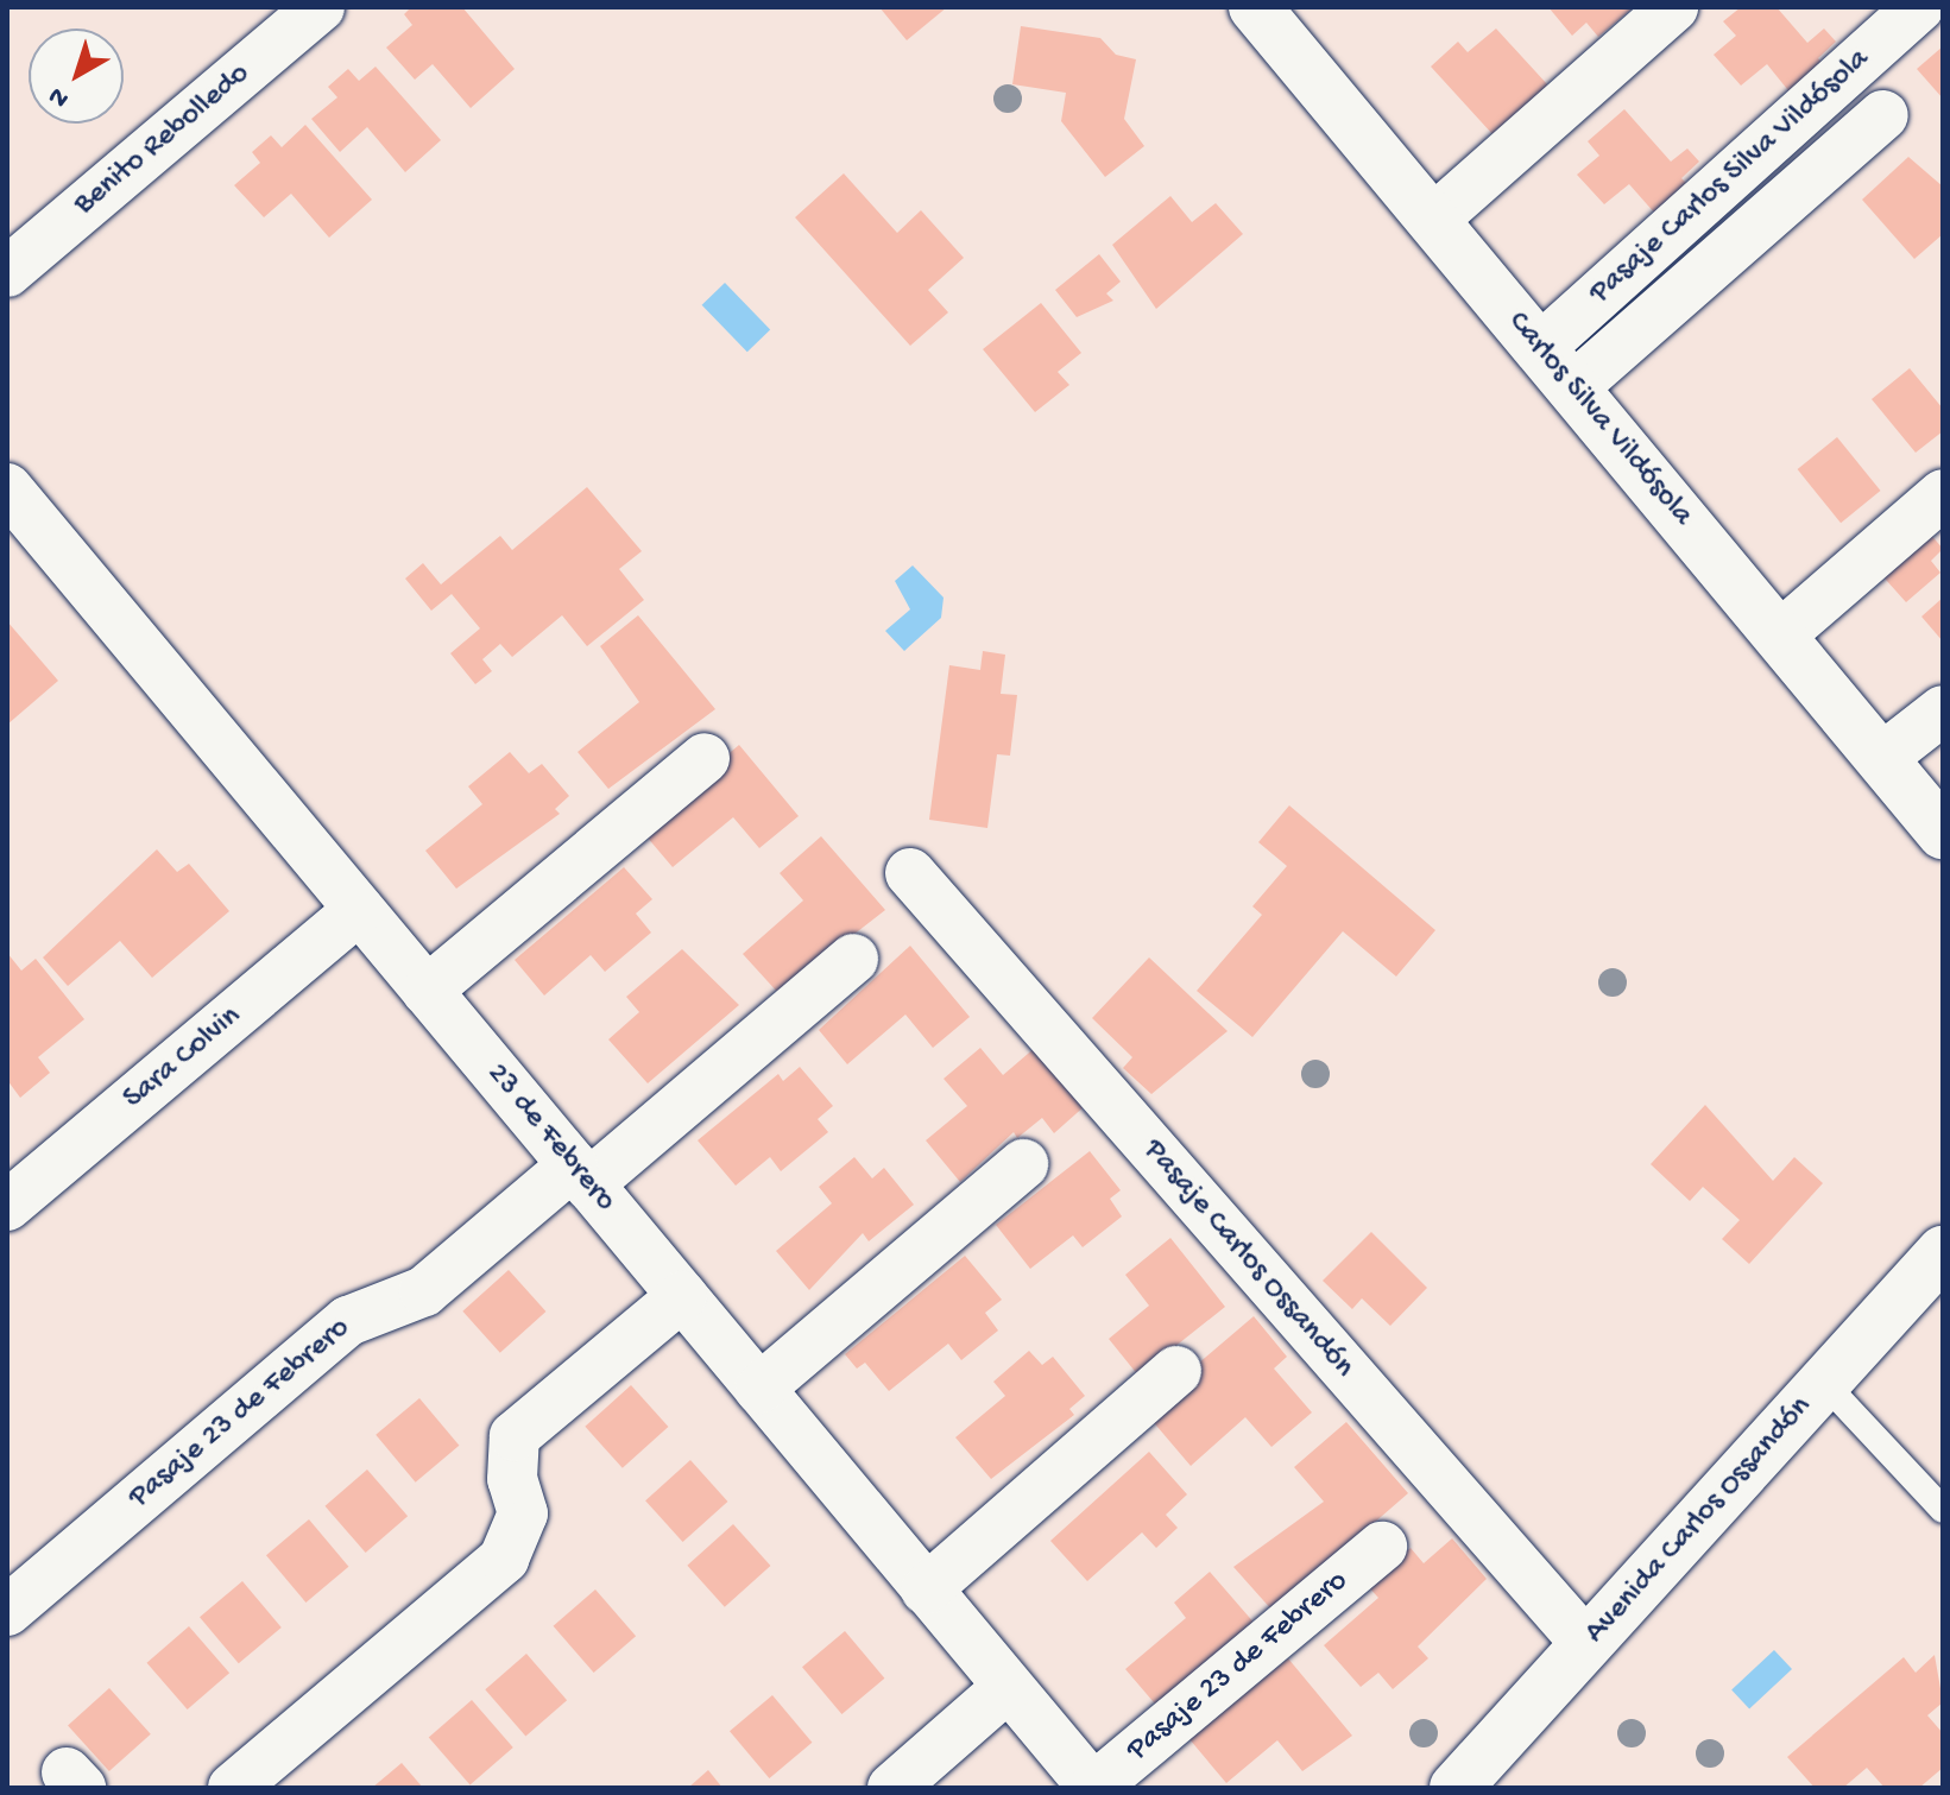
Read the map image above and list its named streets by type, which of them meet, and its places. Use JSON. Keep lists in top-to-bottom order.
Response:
{
  "streets": {
    "street": [
      "Benito Rebolledo",
      "Pasaje Carlos Silva Vildósola",
      "Carlos Silva Vildósola",
      "Sara Colvin",
      "23 de Febrero",
      "Pasaje Carlos Ossandón",
      "Pasaje 23 de Febrero",
      "Avenida Carlos Ossandón"
    ]
  },
  "crossings": [
    ["Pasaje Carlos Silva Vildósola", "Carlos Silva Vildósola"],
    ["Sara Colvin", "23 de Febrero"],
    ["23 de Febrero", "Pasaje 23 de Febrero"],
    ["Pasaje Carlos Ossandón", "Avenida Carlos Ossandón"]
  ],
  "north": "bottom left"
}
